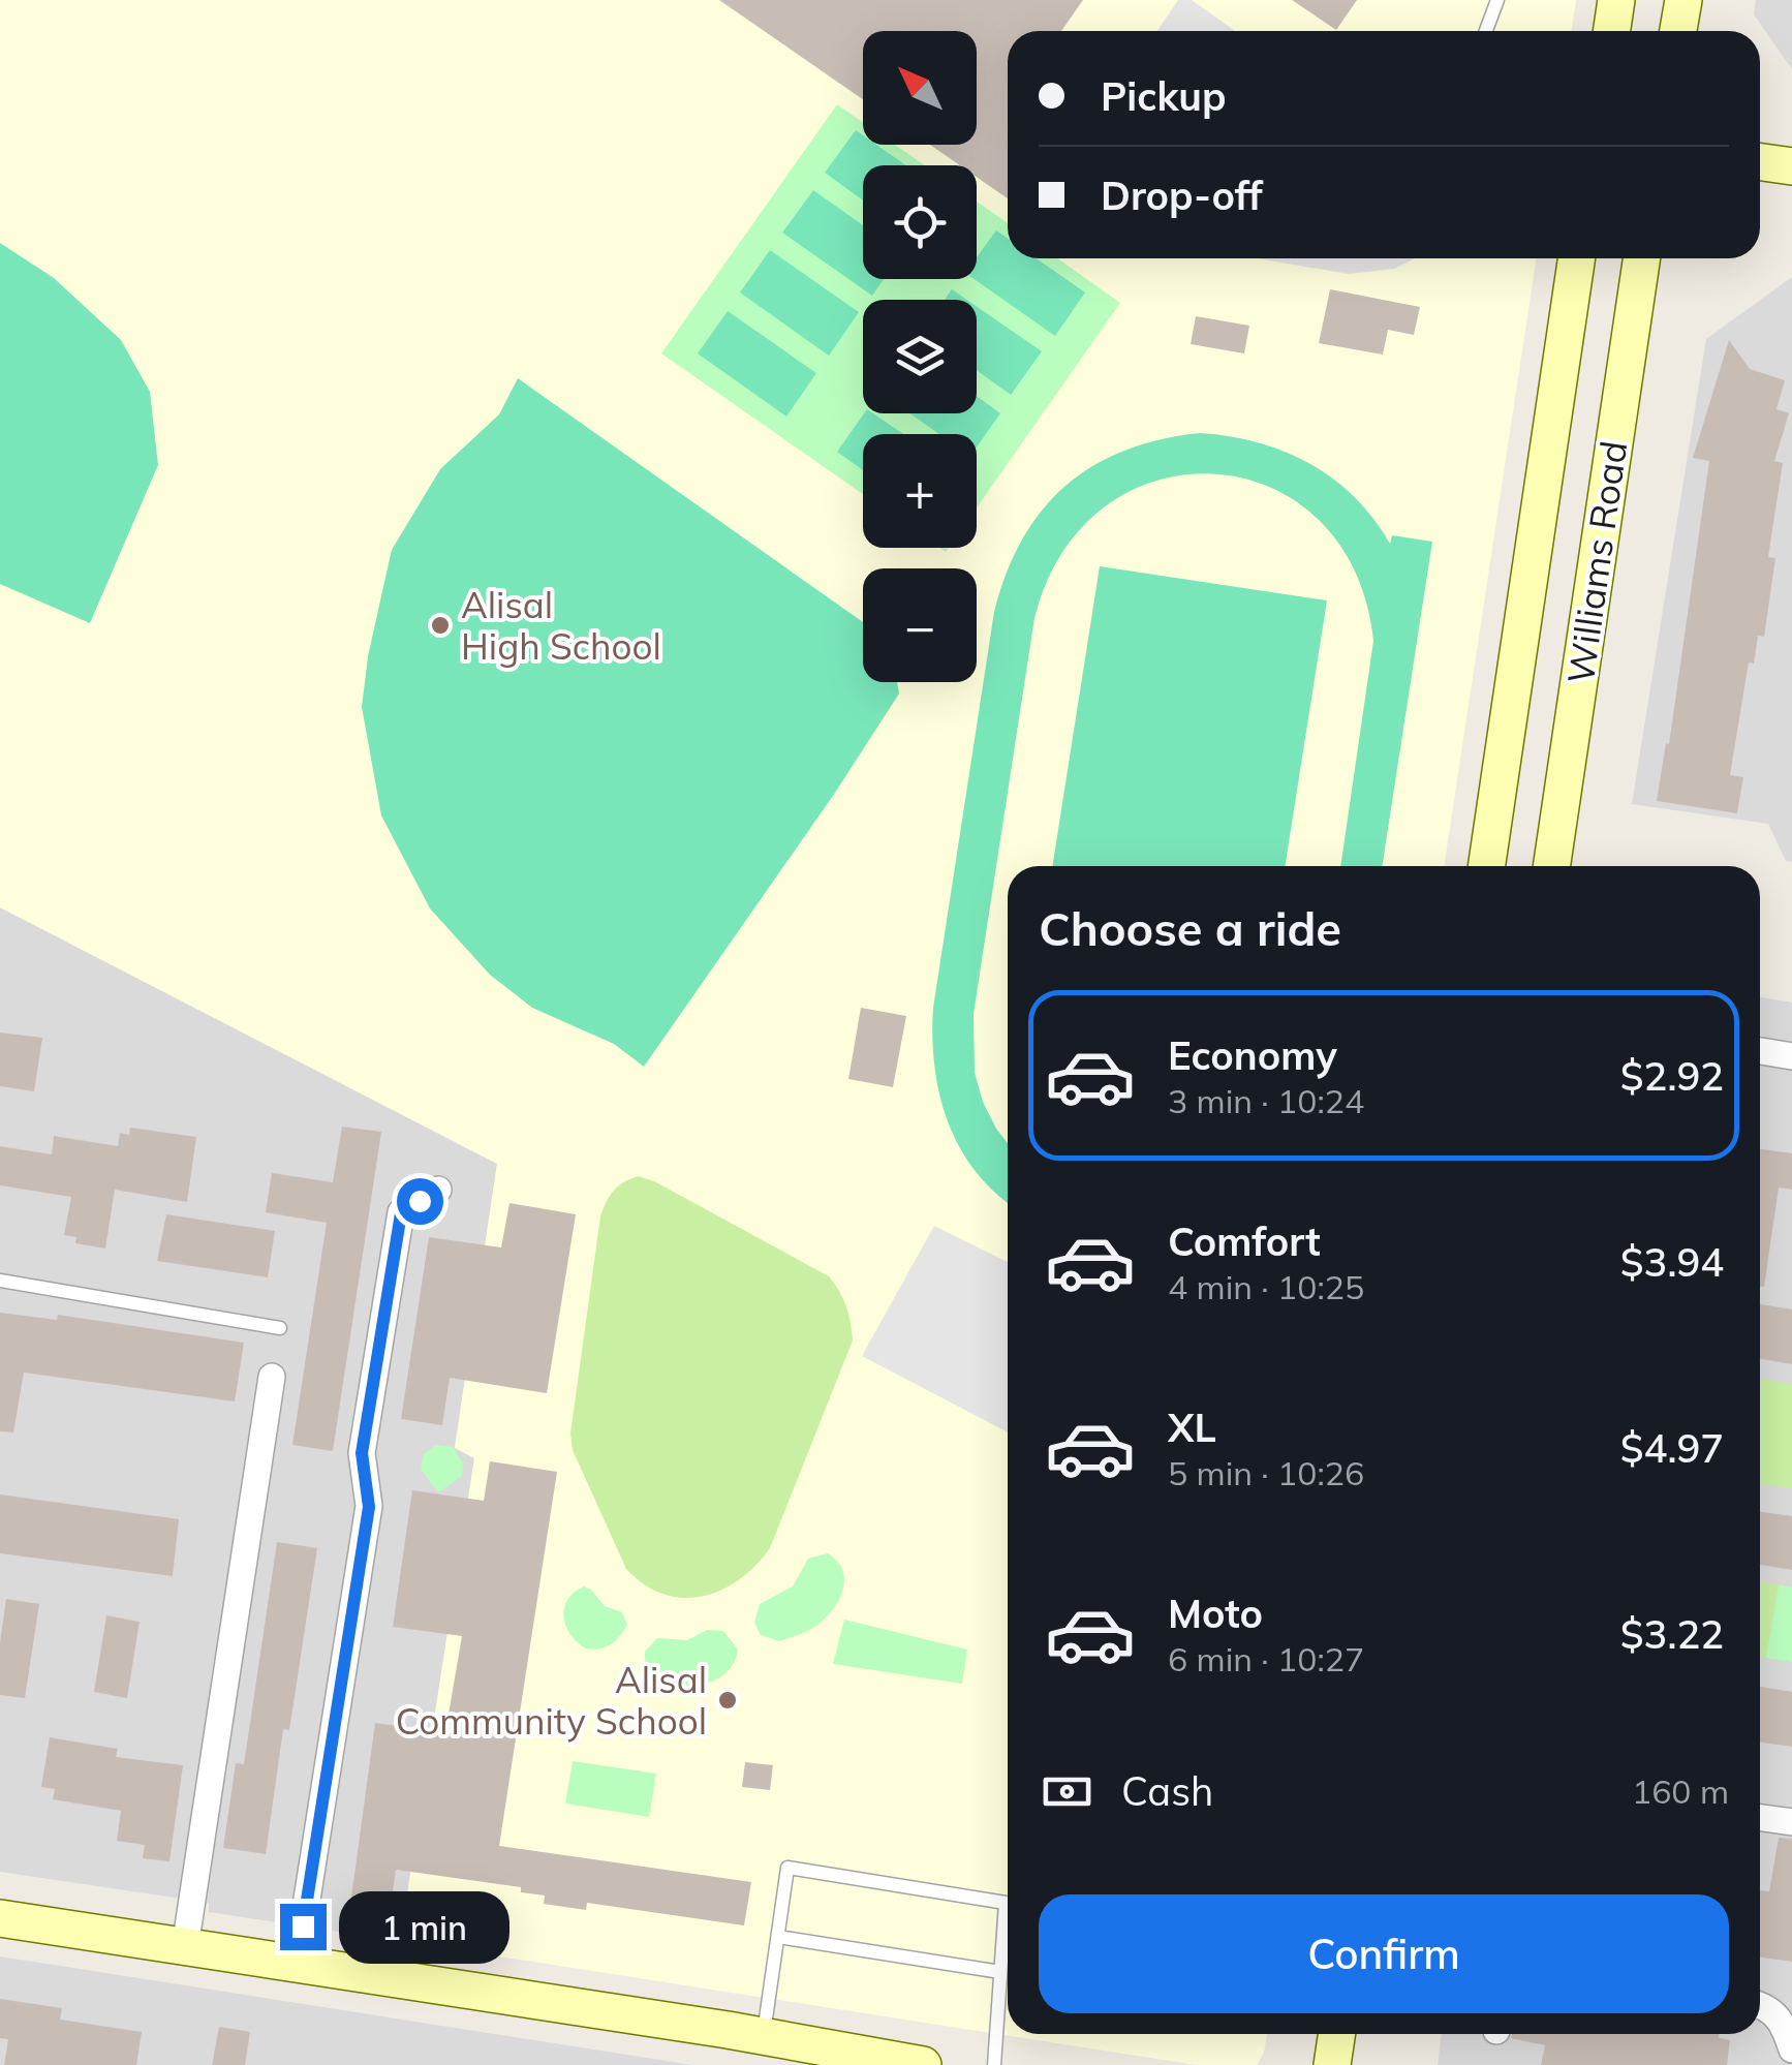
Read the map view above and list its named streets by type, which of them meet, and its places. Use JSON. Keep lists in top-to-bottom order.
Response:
{
  "streets": {
    "main road": ["Williams Road"]
  },
  "places": ["Alisal High School", "Alisal Community School"],
  "north": "top left",
  "page": {
    "map_buttons": ["+", "−"],
    "banner": ["Pickup", "Drop-off"],
    "heading": "Choose a ride",
    "list": [
      {
        "name": "Economy",
        "note": "3 min · 10:24",
        "value": "$2.92"
      },
      {
        "name": "Comfort",
        "note": "4 min · 10:25",
        "value": "$3.94"
      },
      {
        "name": "XL",
        "note": "5 min · 10:26",
        "value": "$4.97"
      },
      {
        "name": "Moto",
        "note": "6 min · 10:27",
        "value": "$3.22"
      }
    ],
    "pay": ["Cash", "160 m"],
    "buttons": "Confirm",
    "bubble": "1 min"
  }
}
